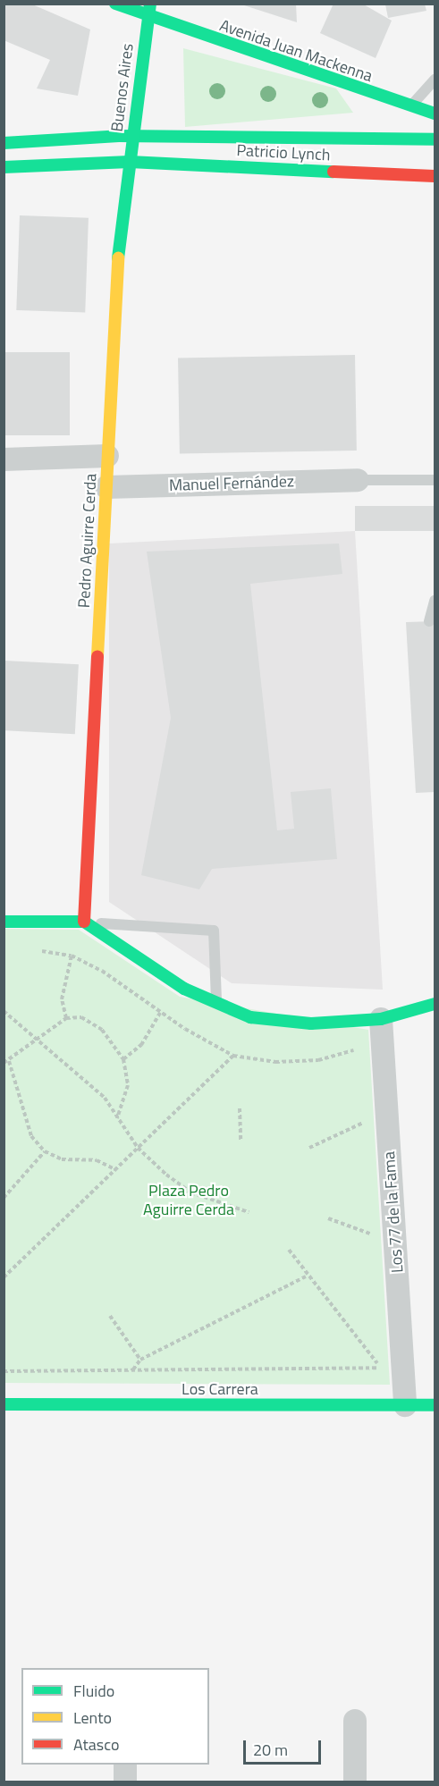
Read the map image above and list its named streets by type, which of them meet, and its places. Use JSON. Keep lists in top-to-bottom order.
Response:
{
  "streets": {
    "street": [
      "Avenida Juan Mackenna",
      "Buenos Aires",
      "Patricio Lynch",
      "Manuel Fernández",
      "Pedro Aguirre Cerda",
      "Los 77 de la Fama",
      "Los Carrera"
    ]
  },
  "crossings": [
    ["Avenida Juan Mackenna", "Buenos Aires"],
    ["Buenos Aires", "Patricio Lynch"],
    ["Buenos Aires", "Pedro Aguirre Cerda"],
    ["Patricio Lynch", "Pedro Aguirre Cerda"],
    ["Manuel Fernández", "Pedro Aguirre Cerda"],
    ["Los 77 de la Fama", "Los Carrera"]
  ],
  "parks": ["Plaza Pedro Aguirre Cerda"],
  "legend": ["Fluido", "Lento", "Atasco"],
  "scale_bar": "20 m"
}
